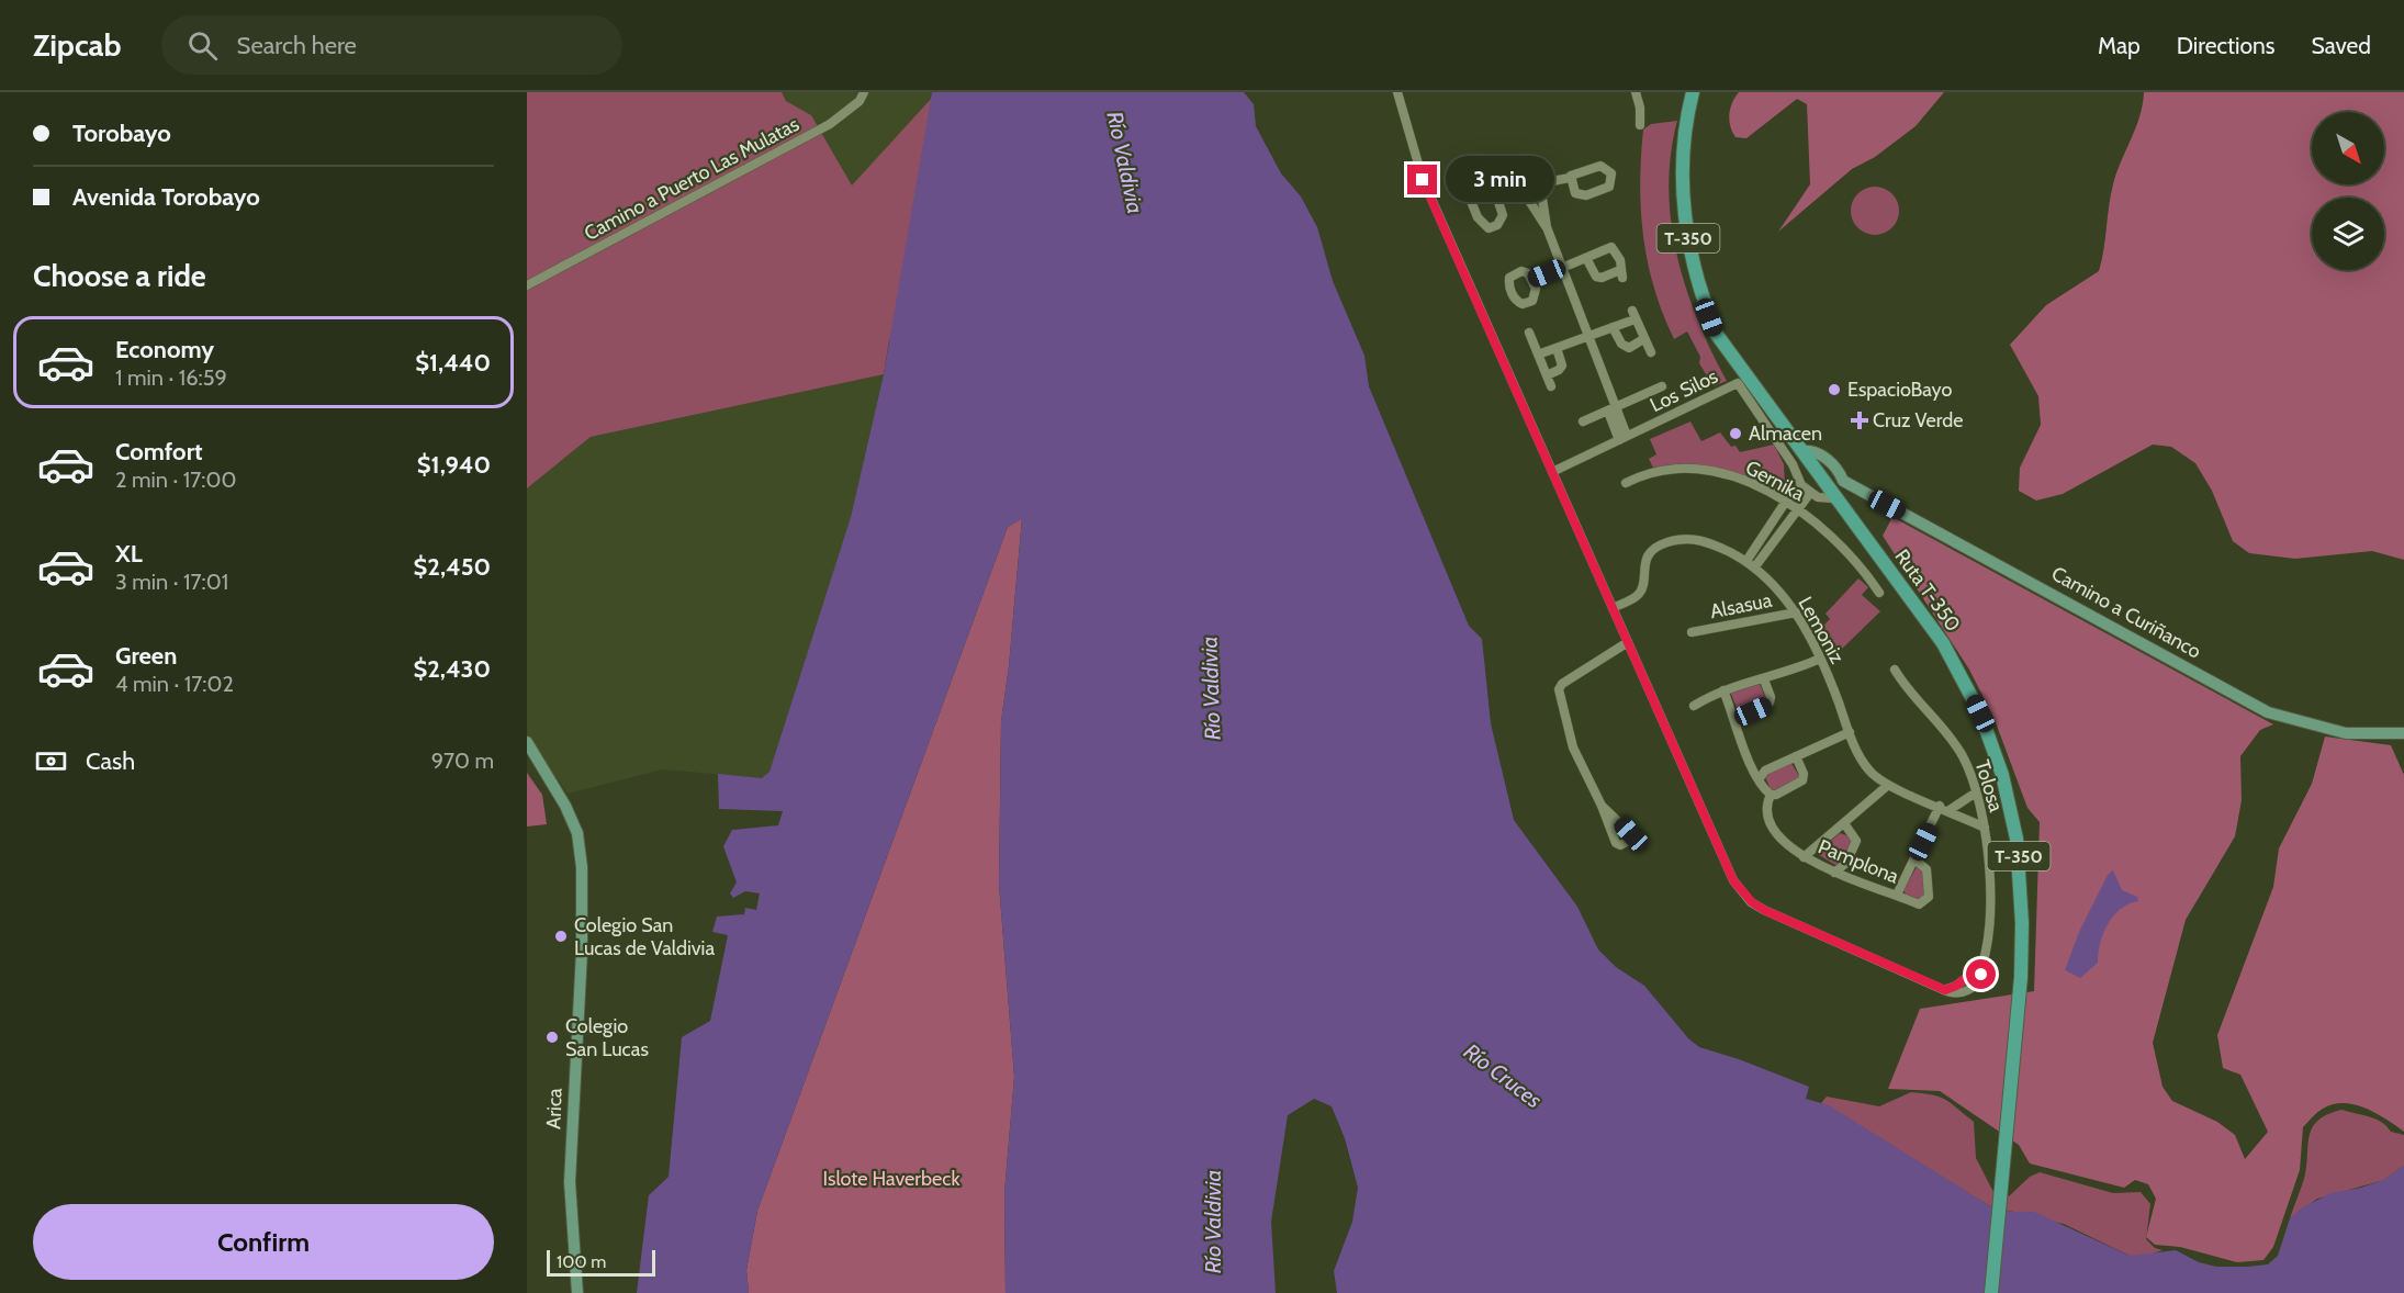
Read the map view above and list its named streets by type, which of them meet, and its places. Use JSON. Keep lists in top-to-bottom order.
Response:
{
  "streets": {
    "main road": ["T-350", "Ruta T-350"],
    "street": [
      "Camino a Puerto Las Mulatas",
      "Los Silos",
      "Gernika",
      "Alsasua",
      "Camino a Curiñanco",
      "Lemoniz",
      "Tolosa",
      "Pamplona",
      "Arica"
    ]
  },
  "crossings": [
    ["Los Silos", "Ruta T-350"],
    ["Ruta T-350", "Camino a Curiñanco"],
    ["Alsasua", "Lemoniz"],
    ["Lemoniz", "Tolosa"]
  ],
  "water": ["Río Valdivia", "Río Cruces"],
  "parks": ["Islote Haverbeck"],
  "places": {
    "other": [
      "EspacioBayo",
      "Almacen",
      "Colegio San Lucas de Valdivia",
      "Colegio San Lucas"
    ],
    "health": ["Cruz Verde"]
  },
  "scale_bar": "100 m",
  "north": "bottom right",
  "page": {
    "header": "Zipcab",
    "search": "Search here",
    "nav": ["Map", "Directions", "Saved"],
    "banner": ["Torobayo", "Avenida Torobayo"],
    "bubble": "3 min",
    "heading": "Choose a ride",
    "list": [
      {
        "name": "Economy",
        "note": "1 min · 16:59",
        "value": "$1,440"
      },
      {
        "name": "Comfort",
        "note": "2 min · 17:00",
        "value": "$1,940"
      },
      {
        "name": "XL",
        "note": "3 min · 17:01",
        "value": "$2,450"
      },
      {
        "name": "Green",
        "note": "4 min · 17:02",
        "value": "$2,430"
      }
    ],
    "pay": ["Cash", "970 m"],
    "buttons": "Confirm",
    "scale": "100 m"
  }
}
